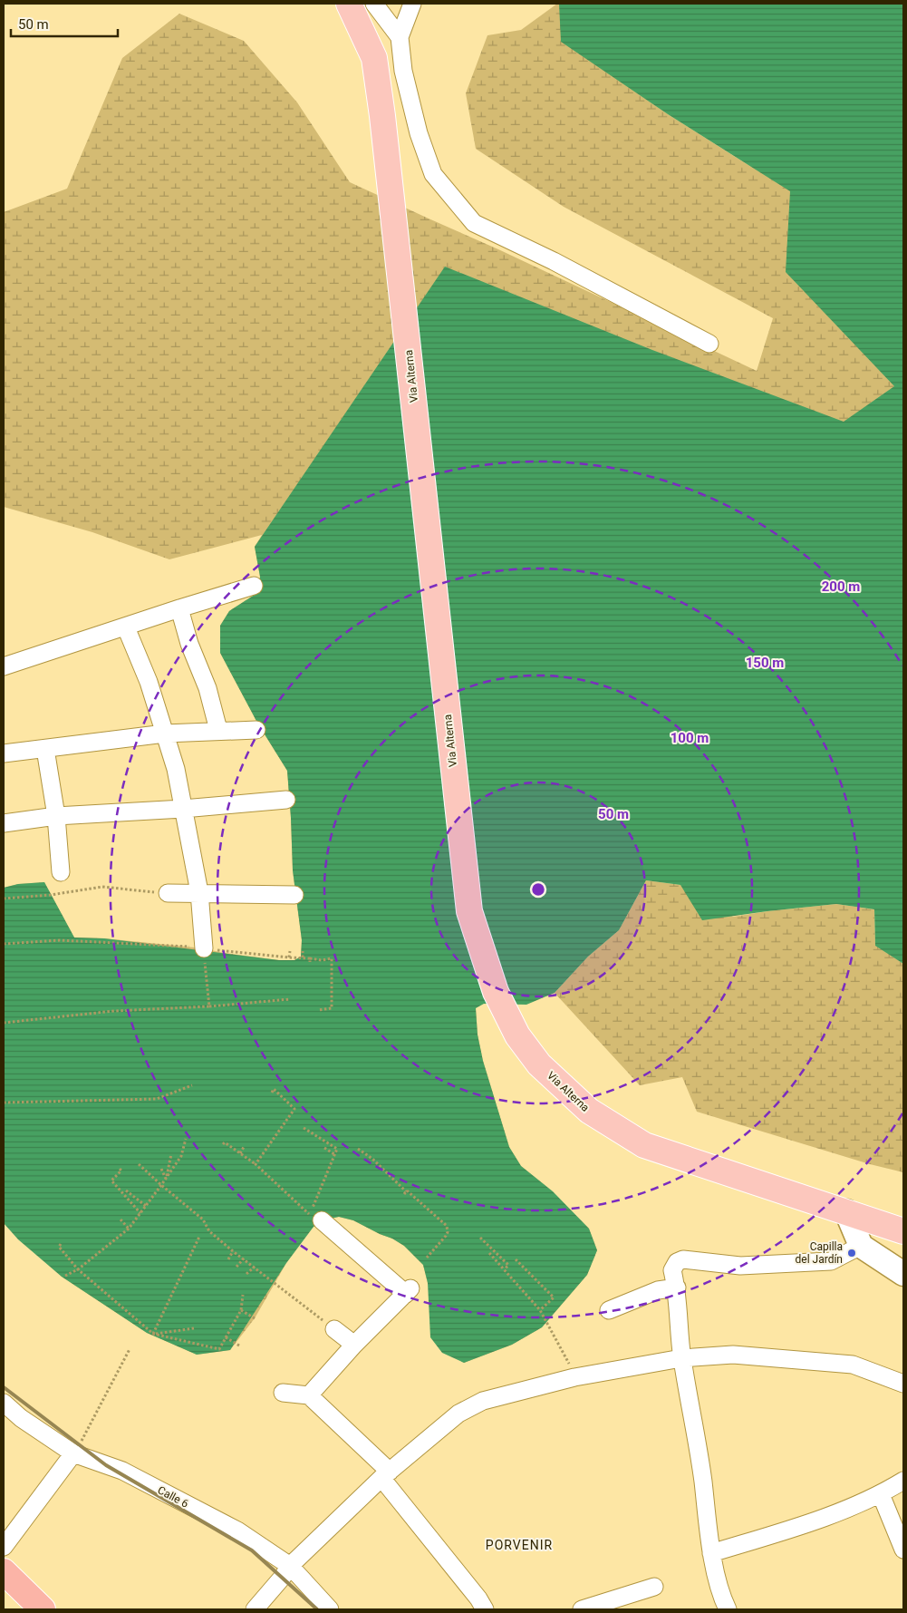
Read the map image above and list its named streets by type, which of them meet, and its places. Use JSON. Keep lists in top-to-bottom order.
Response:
{
  "streets": {
    "main road": ["Via Alterna"],
    "street": ["Calle 6"]
  },
  "districts": ["PORVENIR"],
  "places": ["Capilla del Jardín"],
  "scale_bar": "50 m",
  "rings": [
    "200 m",
    "150 m",
    "100 m",
    "50 m"
  ]
}
